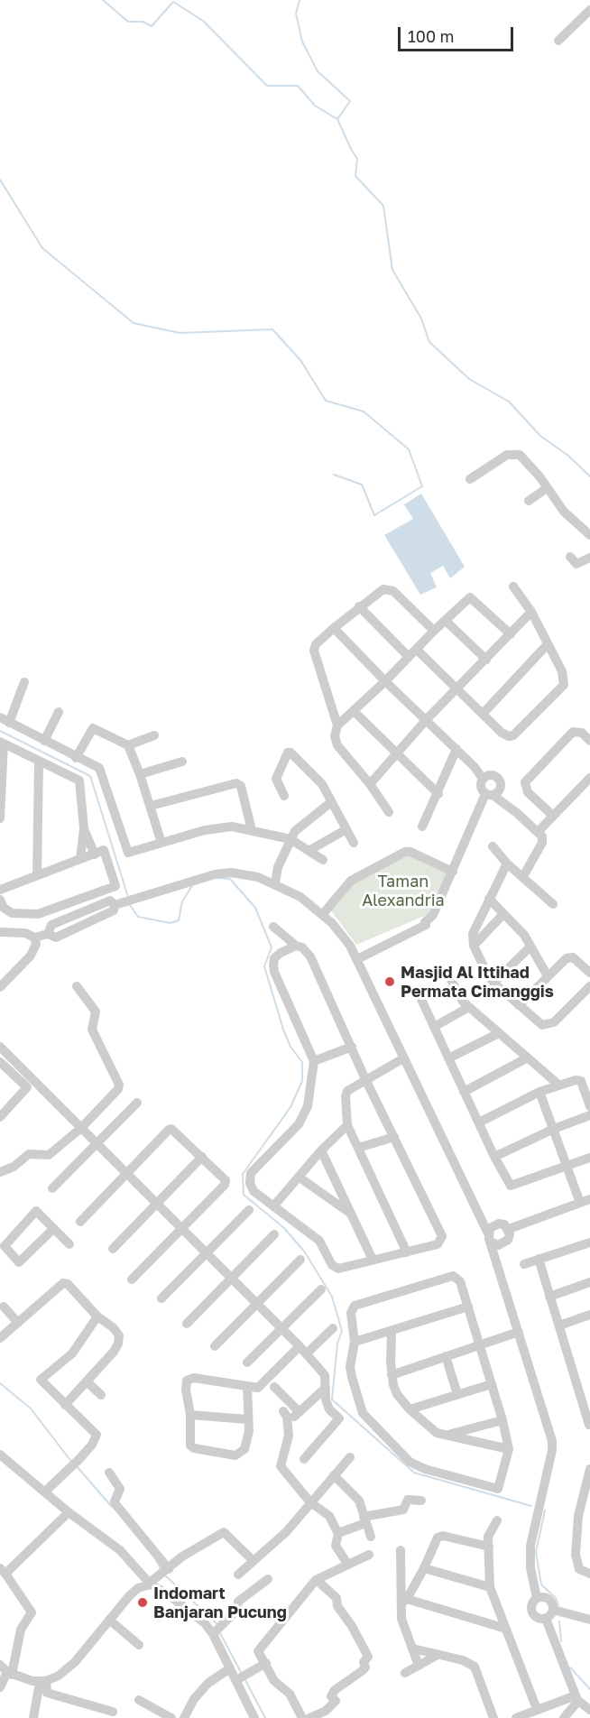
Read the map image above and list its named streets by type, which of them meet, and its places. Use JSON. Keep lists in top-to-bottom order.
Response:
{
  "parks": ["Taman Alexandria"],
  "places": ["Masjid Al Ittihad Permata Cimanggis", "Indomart Banjaran Pucung"],
  "scale_bar": "100 m"
}
